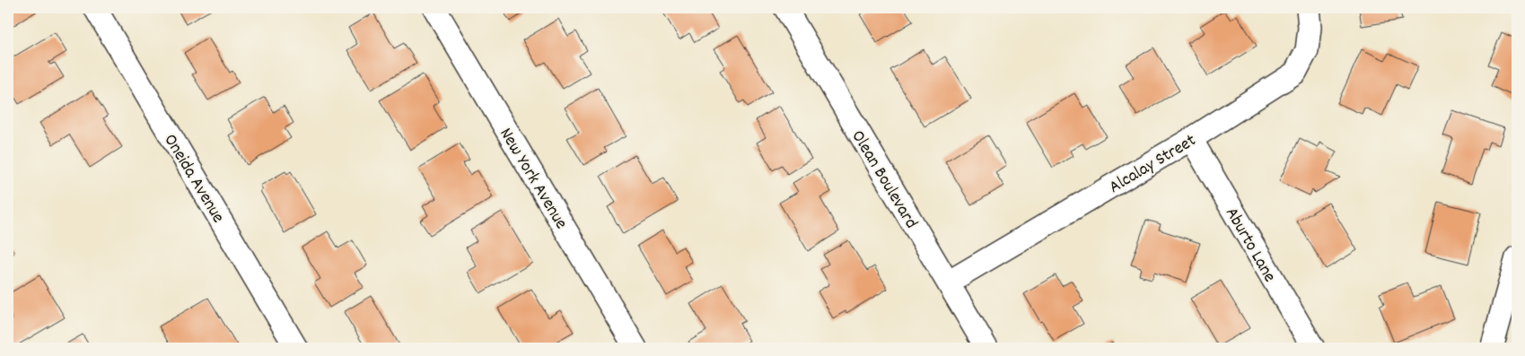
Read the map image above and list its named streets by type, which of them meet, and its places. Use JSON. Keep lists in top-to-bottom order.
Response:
{
  "streets": {
    "street": [
      "Alcalay Street",
      "Oneida Avenue",
      "New York Avenue",
      "Olean Boulevard",
      "Aburto Lane"
    ]
  },
  "crossings": [
    ["Alcalay Street", "Olean Boulevard"],
    ["Alcalay Street", "Aburto Lane"]
  ]
}
